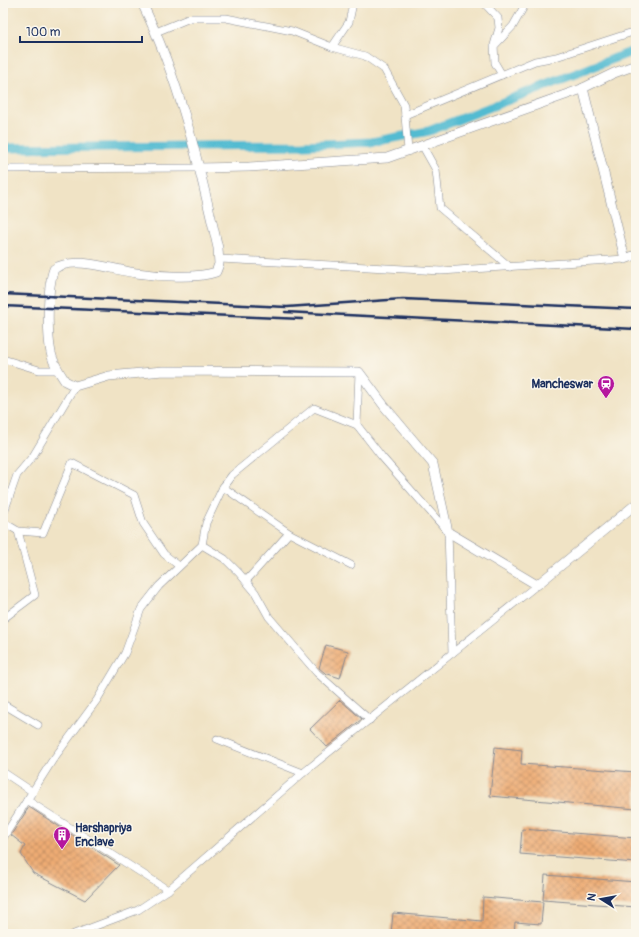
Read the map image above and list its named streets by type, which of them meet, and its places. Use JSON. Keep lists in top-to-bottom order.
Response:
{
  "places": {
    "station": ["Mancheswar"],
    "building": ["Harshapriya Enclave"]
  },
  "scale_bar": "100 m",
  "north": "left"
}
